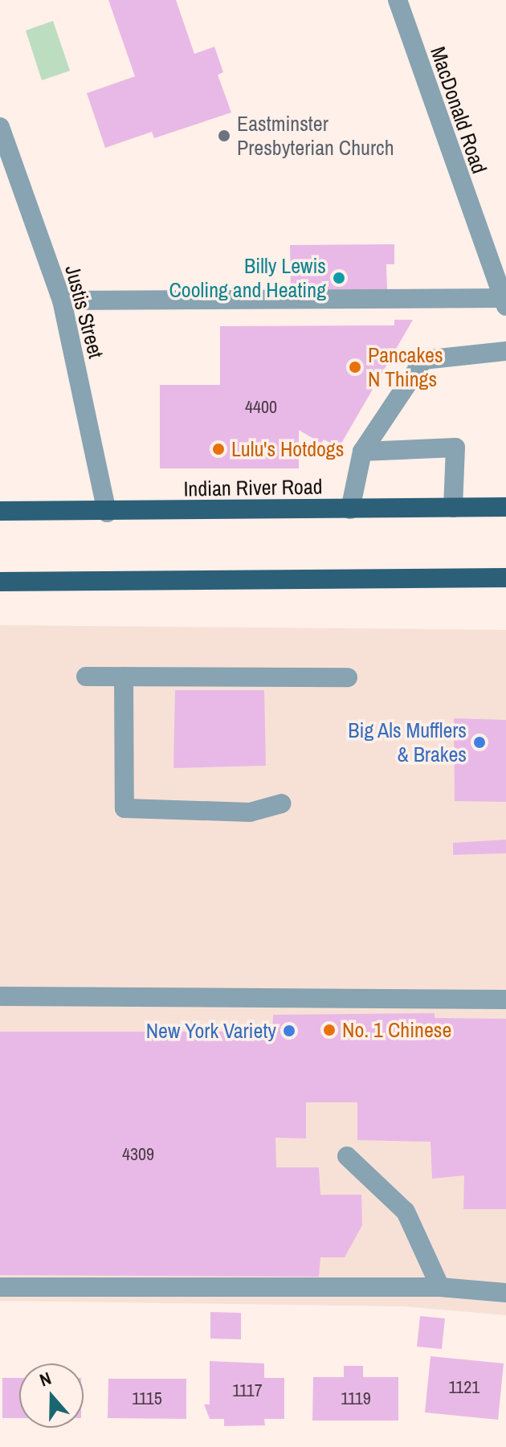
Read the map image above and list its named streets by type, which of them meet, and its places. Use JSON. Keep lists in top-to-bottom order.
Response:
{
  "streets": {
    "main road": ["Indian River Road"],
    "street": ["MacDonald Road", "Justis Street"]
  },
  "crossings": [
    ["Justis Street", "Indian River Road"]
  ],
  "places": [
    "Eastminster Presbyterian Church",
    "Billy Lewis Cooling and Heating",
    "Pancakes N Things",
    "Lulu's Hotdogs",
    "Big Als Mufflers & Brakes",
    "No. 1 Chinese",
    "New York Variety"
  ],
  "house_numbers": [
    "4400",
    "4309",
    "1121",
    "1117",
    "1115",
    "1119"
  ],
  "north": "top"
}
